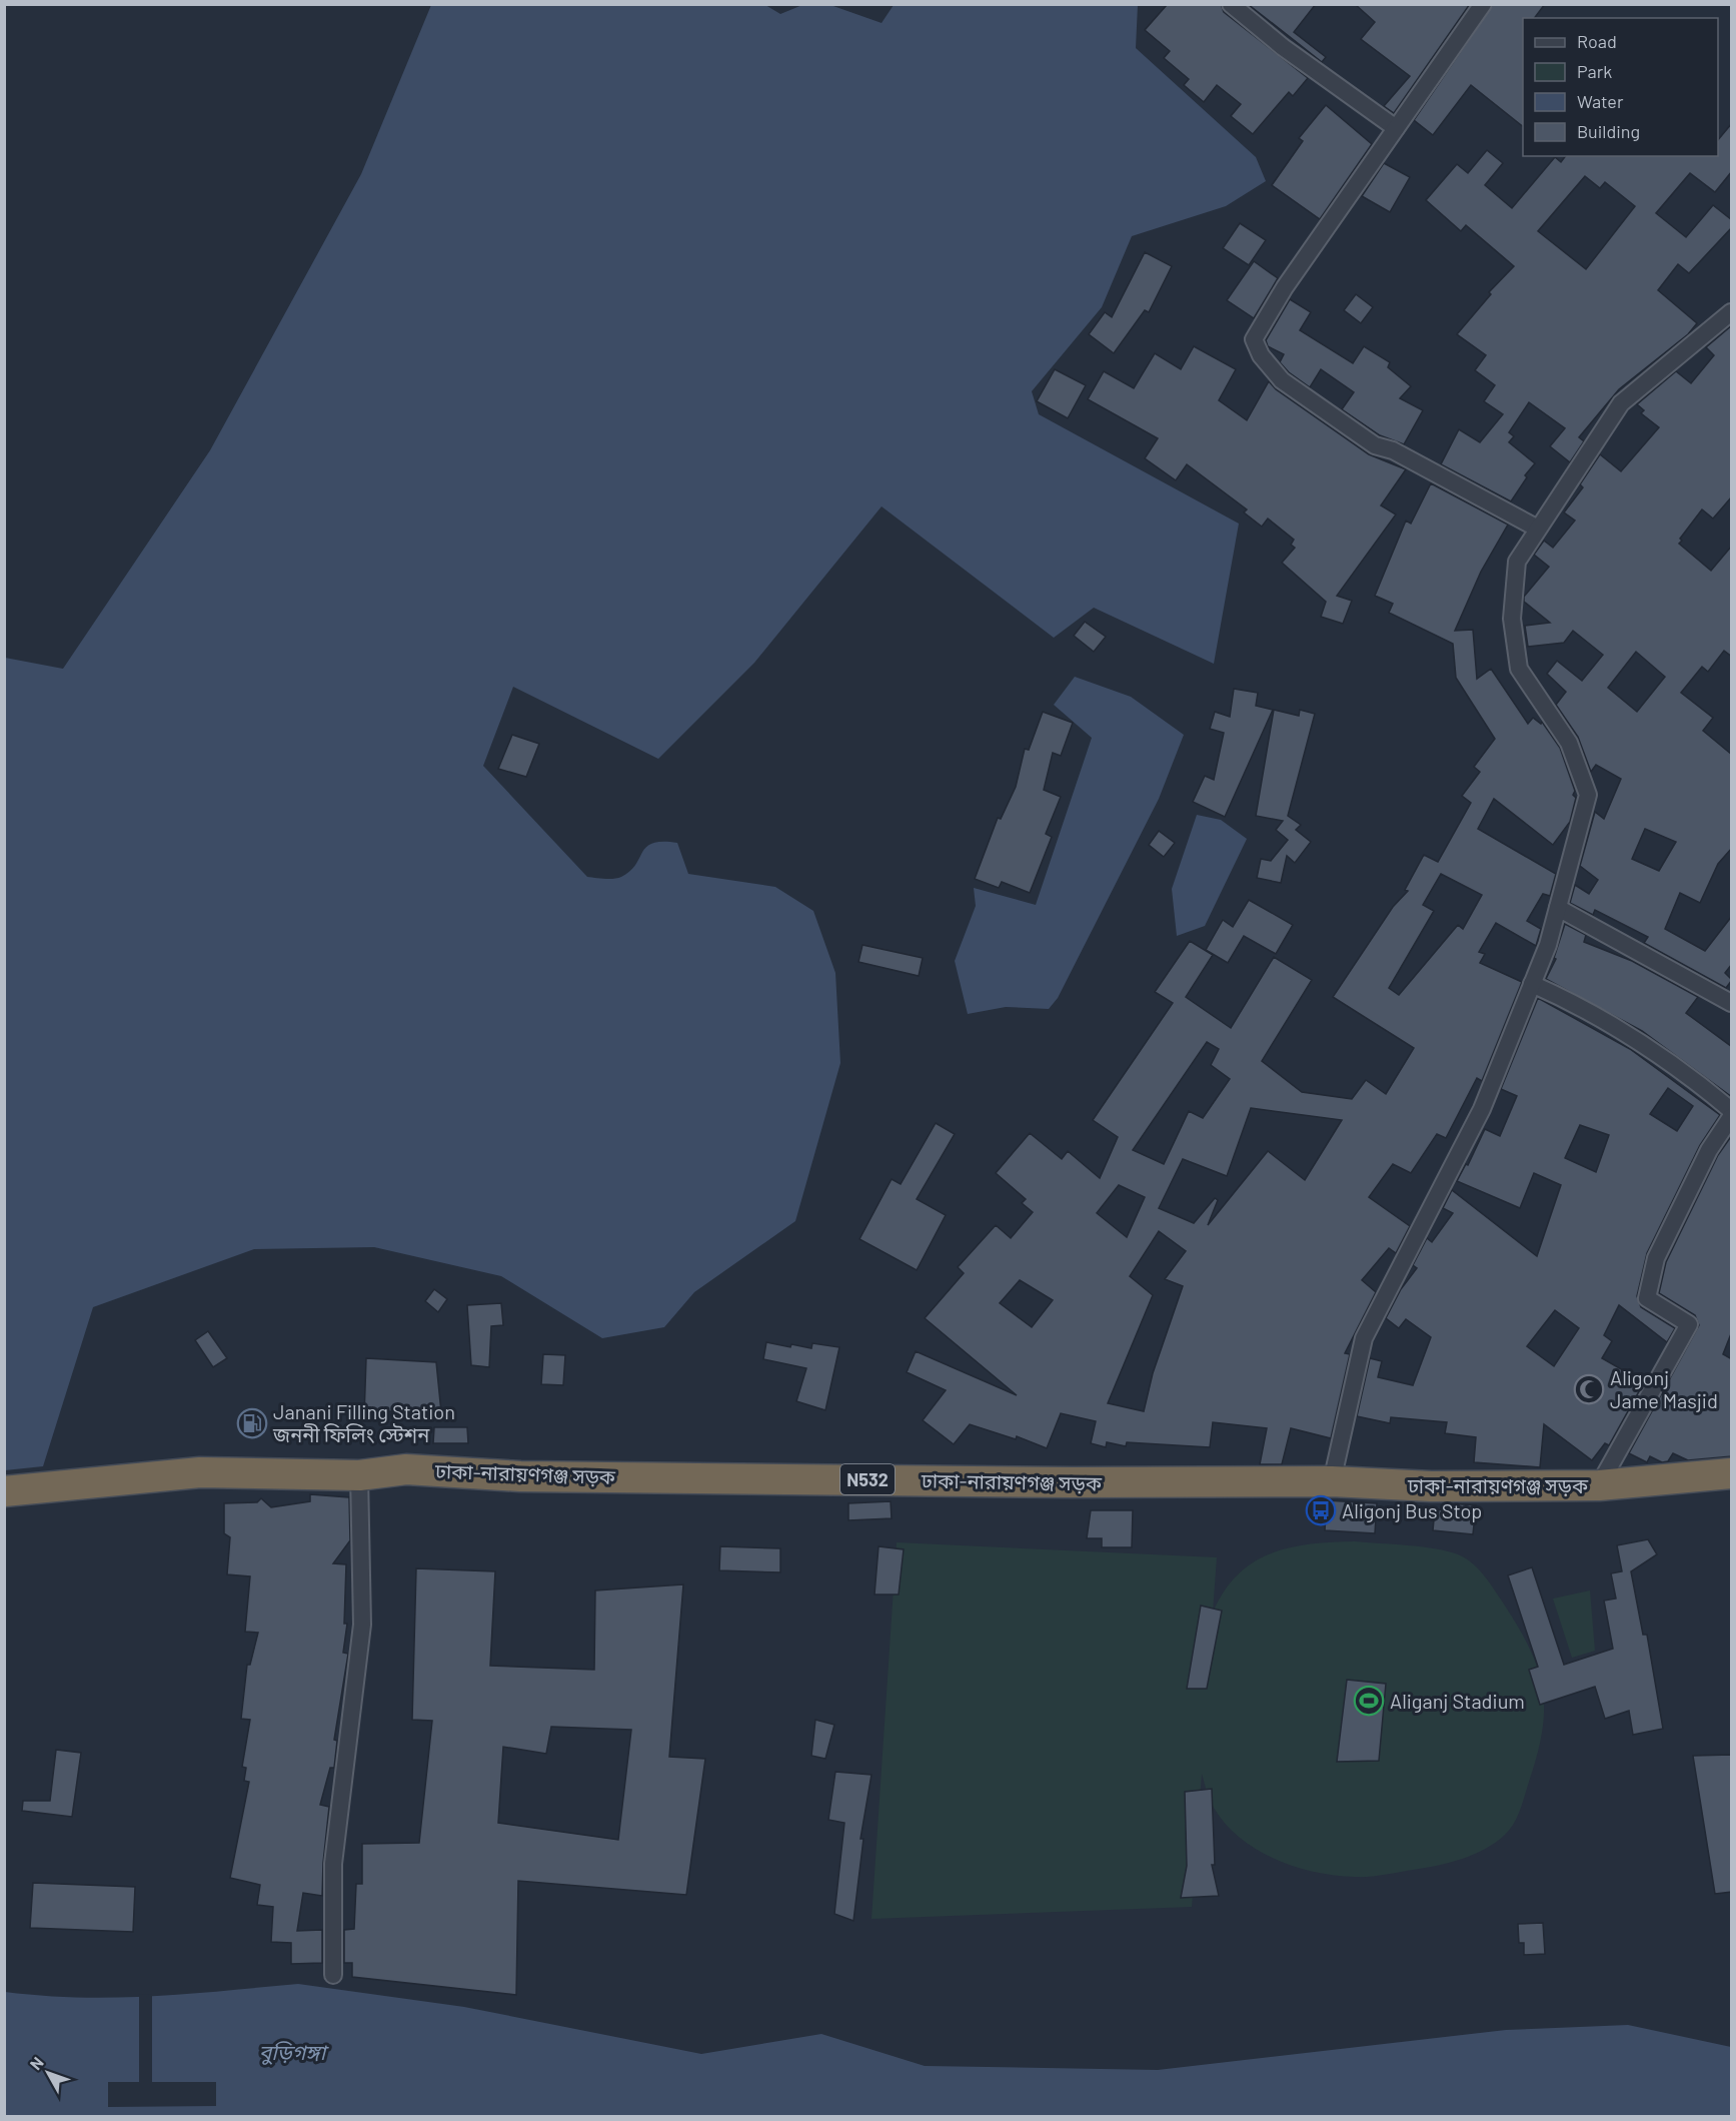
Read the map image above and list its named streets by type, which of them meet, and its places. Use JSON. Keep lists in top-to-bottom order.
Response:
{
  "streets": {
    "highway": ["ঢাকা-নারায়ণগঞ্জ সড়ক", "N532"]
  },
  "water": ["বুড়িগঙ্গা"],
  "places": {
    "mosque": ["Aligonj Jame Masjid"],
    "fuel station": ["Janani Filling Station জননী ফিলিং স্টেশন"],
    "bus stop": ["Aligonj Bus Stop"],
    "sports": ["Aliganj Stadium"]
  },
  "legend": [
    "Road",
    "Park",
    "Water",
    "Building"
  ],
  "north": "top left"
}
